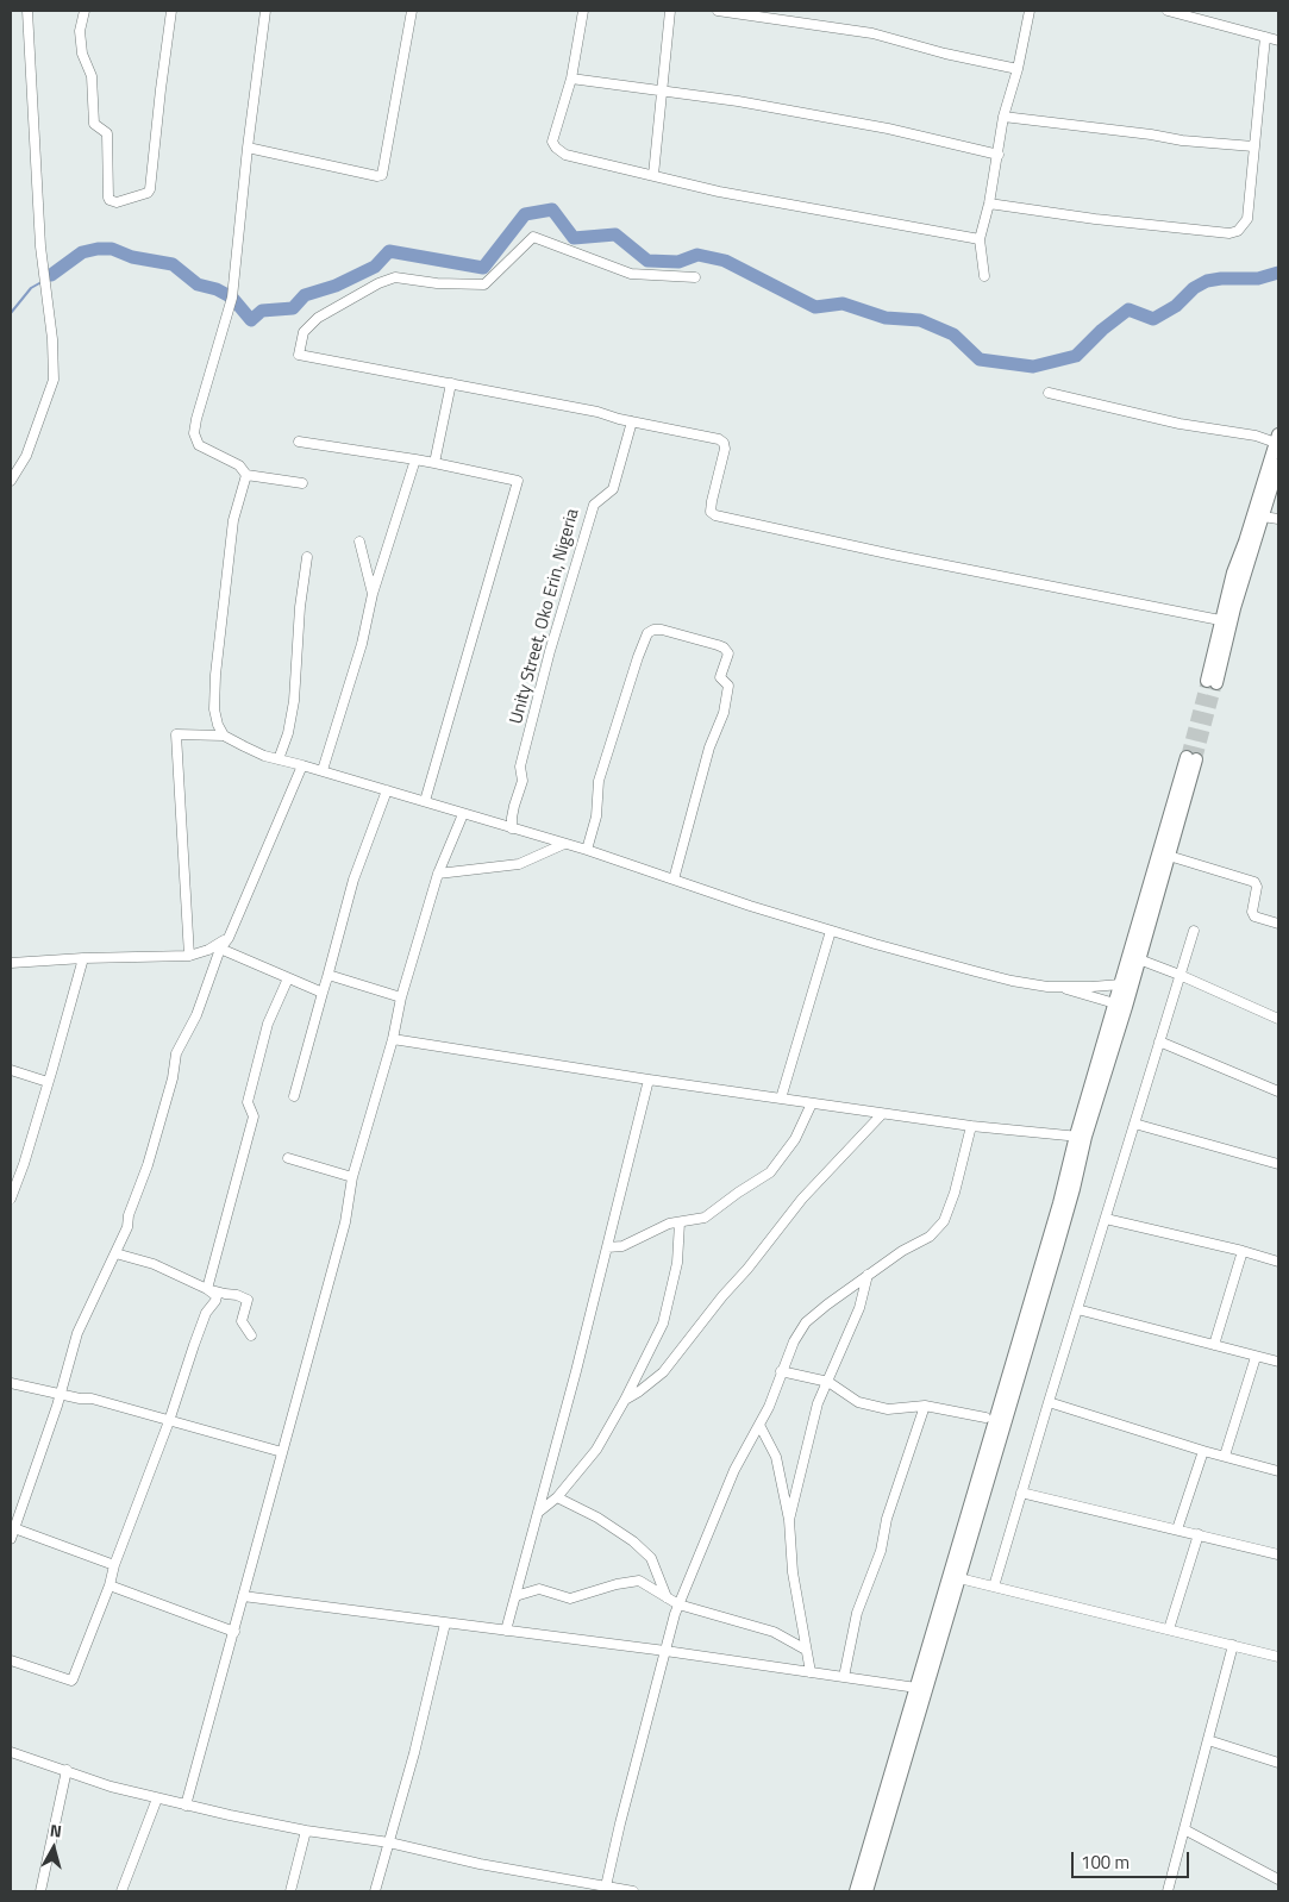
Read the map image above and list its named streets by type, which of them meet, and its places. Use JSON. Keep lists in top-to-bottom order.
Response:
{
  "streets": {
    "street": ["Unity Street, Oko Erin, Nigeria"]
  },
  "scale_bar": "100 m",
  "north": "top"
}
